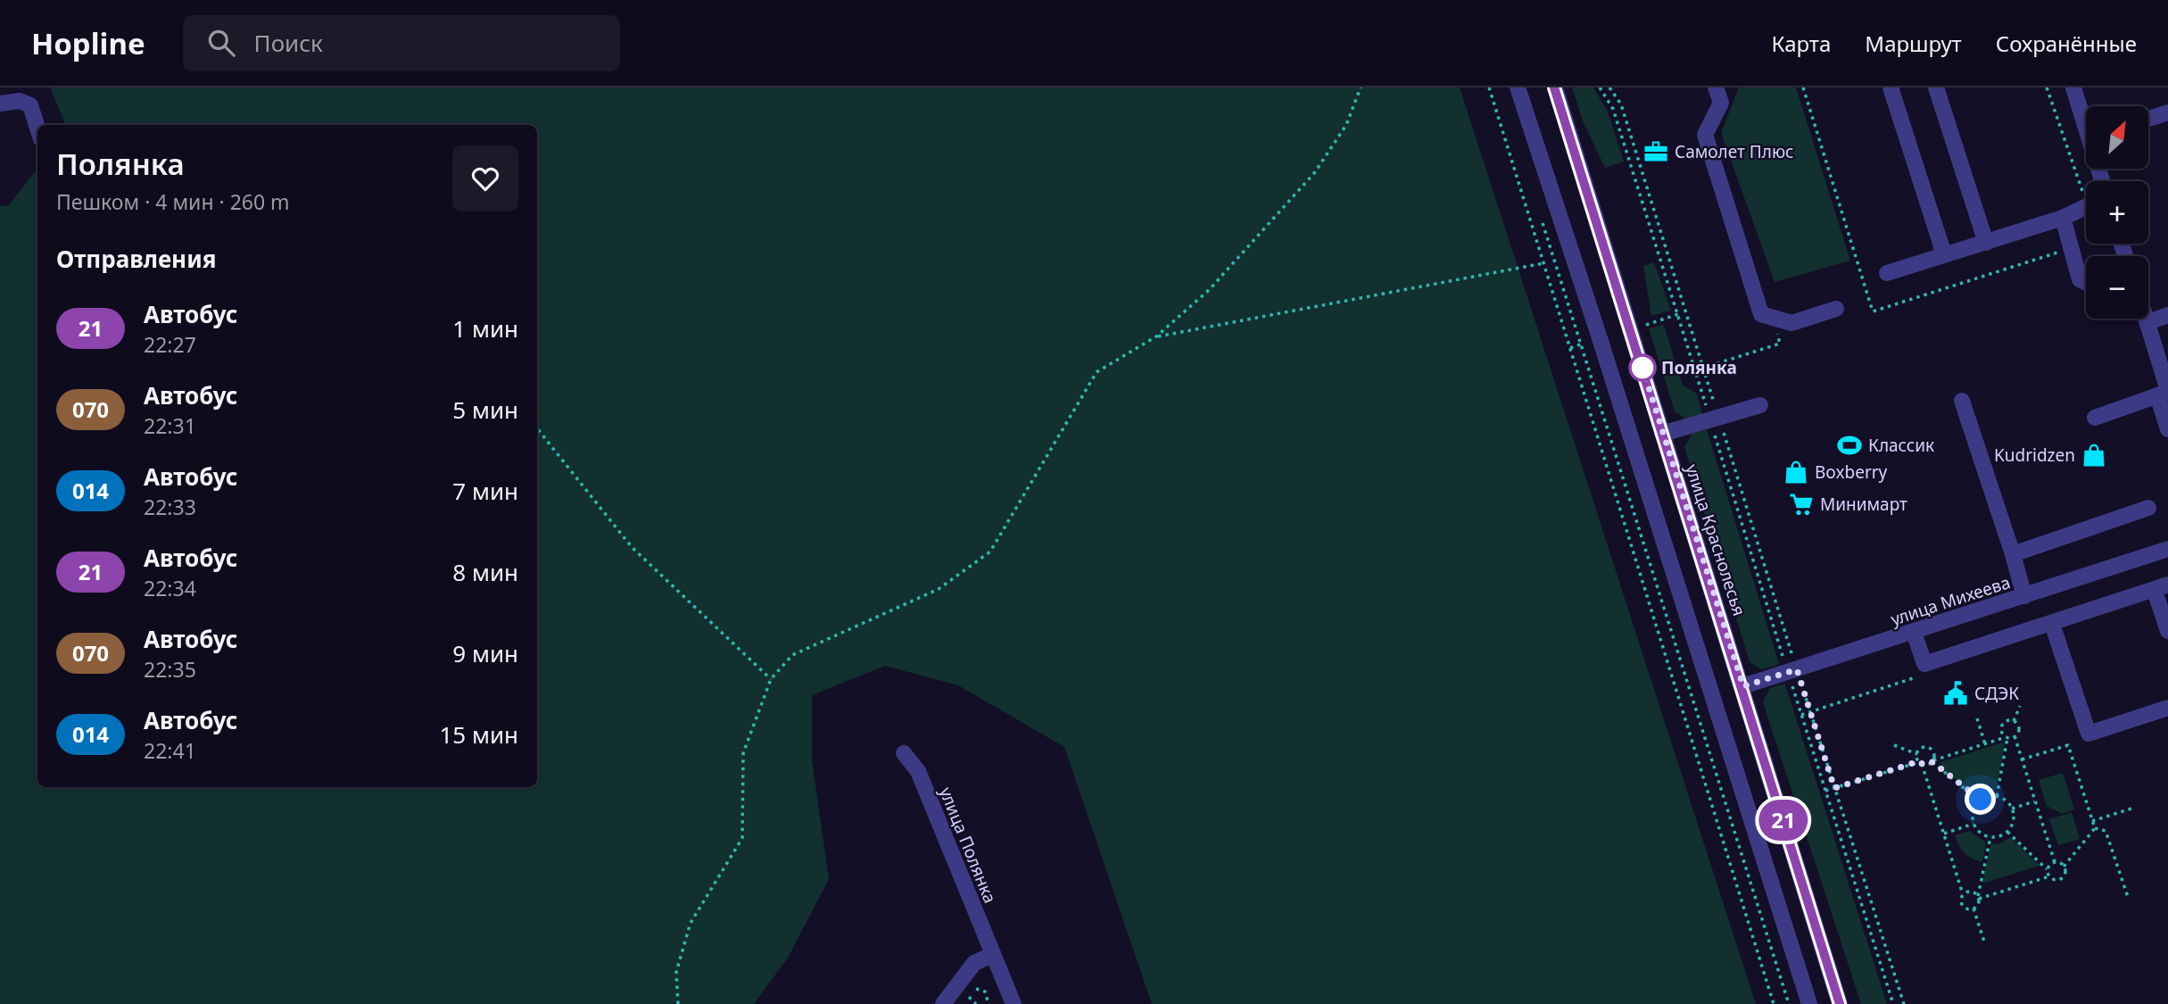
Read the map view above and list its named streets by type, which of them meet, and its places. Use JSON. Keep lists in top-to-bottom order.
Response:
{
  "streets": {
    "street": ["улица Краснолесья", "улица Михеева", "улица Полянка"]
  },
  "crossings": [
    ["улица Краснолесья", "улица Михеева"]
  ],
  "places": {
    "office": ["Самолет Плюс"],
    "other": ["Полянка"],
    "sports": ["Классик"],
    "shop": ["Kudridzen", "Boxberry"],
    "supermarket": ["Минимарт"],
    "public building": ["СДЭК"]
  },
  "lines": ["bus line 21"],
  "north": "top right",
  "page": {
    "header": "Hopline",
    "search": "Поиск",
    "nav": ["Карта", "Маршрут", "Сохранённые"],
    "on_map": "21",
    "map_buttons": ["+", "−"],
    "heading": [
      ["Полянка", "Пешком · 4 мин · 260 m"],
      "Отправления"
    ],
    "list": [
      {
        "mark": "21",
        "name": "Автобус",
        "note": "22:27",
        "value": "1 мин"
      },
      {
        "mark": "070",
        "name": "Автобус",
        "note": "22:31",
        "value": "5 мин"
      },
      {
        "mark": "014",
        "name": "Автобус",
        "note": "22:33",
        "value": "7 мин"
      },
      {
        "mark": "21",
        "name": "Автобус",
        "note": "22:34",
        "value": "8 мин"
      },
      {
        "mark": "070",
        "name": "Автобус",
        "note": "22:35",
        "value": "9 мин"
      },
      {
        "mark": "014",
        "name": "Автобус",
        "note": "22:41",
        "value": "15 мин"
      }
    ]
  }
}
